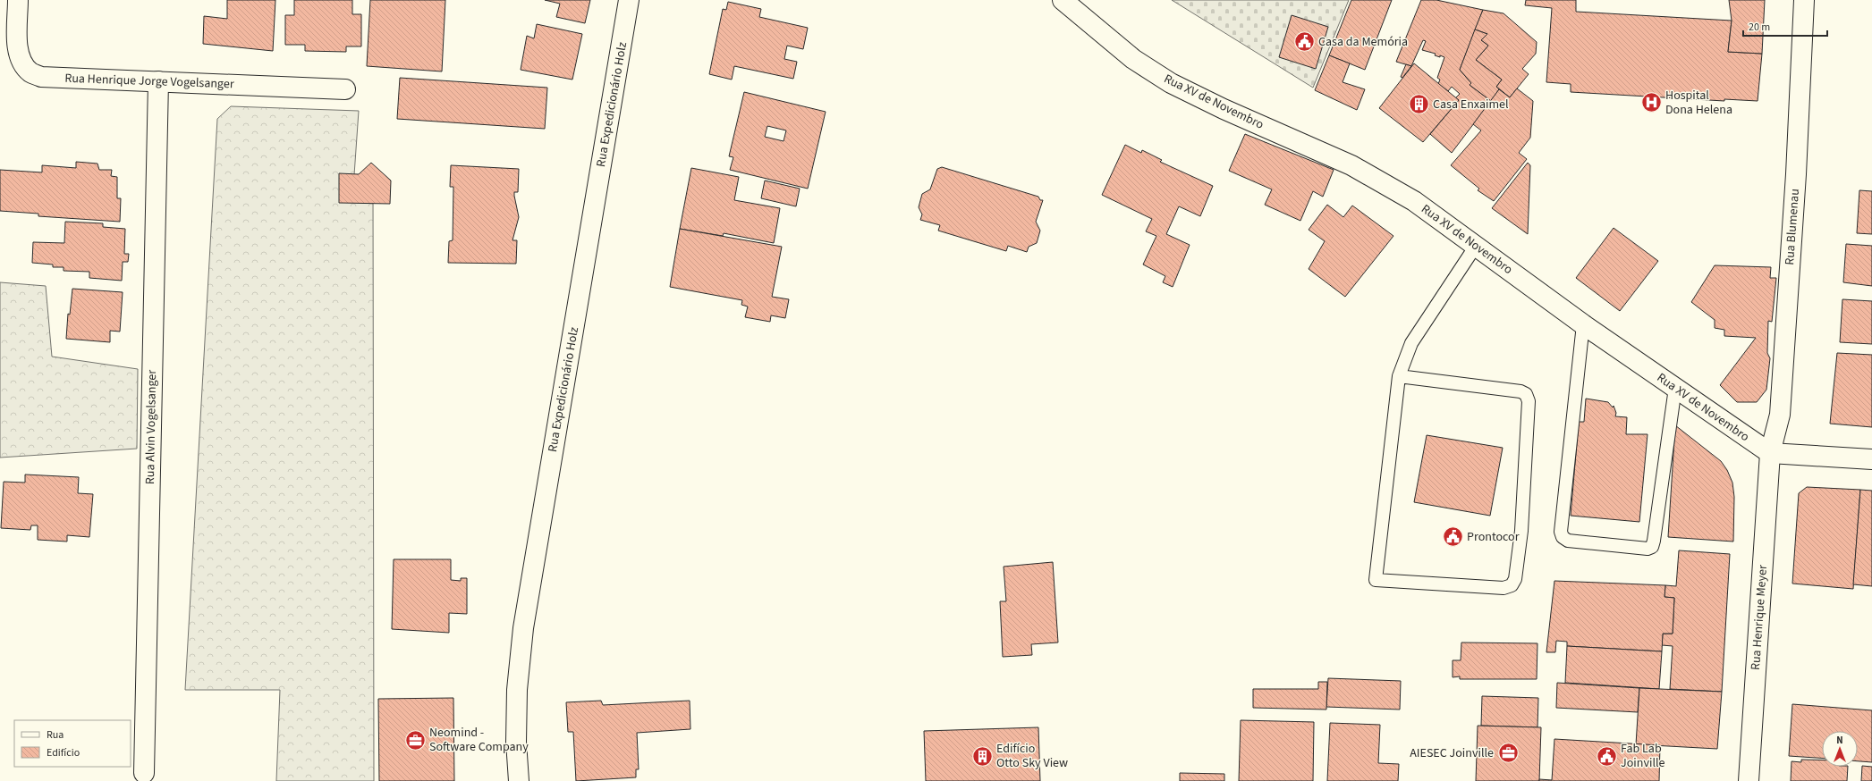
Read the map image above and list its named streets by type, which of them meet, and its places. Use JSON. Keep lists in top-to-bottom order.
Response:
{
  "streets": {
    "main road": [
      "Rua Henrique Jorge Vogelsanger",
      "Rua XV de Novembro",
      "Rua Expedicionário Holz",
      "Rua Blumenau",
      "Rua Alvin Vogelsanger",
      "Rua Henrique Meyer"
    ]
  },
  "crossings": [
    ["Rua Henrique Jorge Vogelsanger", "Rua Alvin Vogelsanger"],
    ["Rua XV de Novembro", "Rua Blumenau"],
    ["Rua XV de Novembro", "Rua Henrique Meyer"],
    ["Rua Blumenau", "Rua Henrique Meyer"]
  ],
  "places": {
    "public building": ["Casa da Memória", "Prontocor", "Fab Lab Joinville"],
    "hospital": ["Hospital Dona Helena"],
    "building": ["Casa Enxaimel", "Edifício Otto Sky View"],
    "office": ["Neomind - Software Company", "AIESEC Joinville"]
  },
  "legend": ["Rua", "Edifício"],
  "scale_bar": "20 m",
  "north": "top"
}
